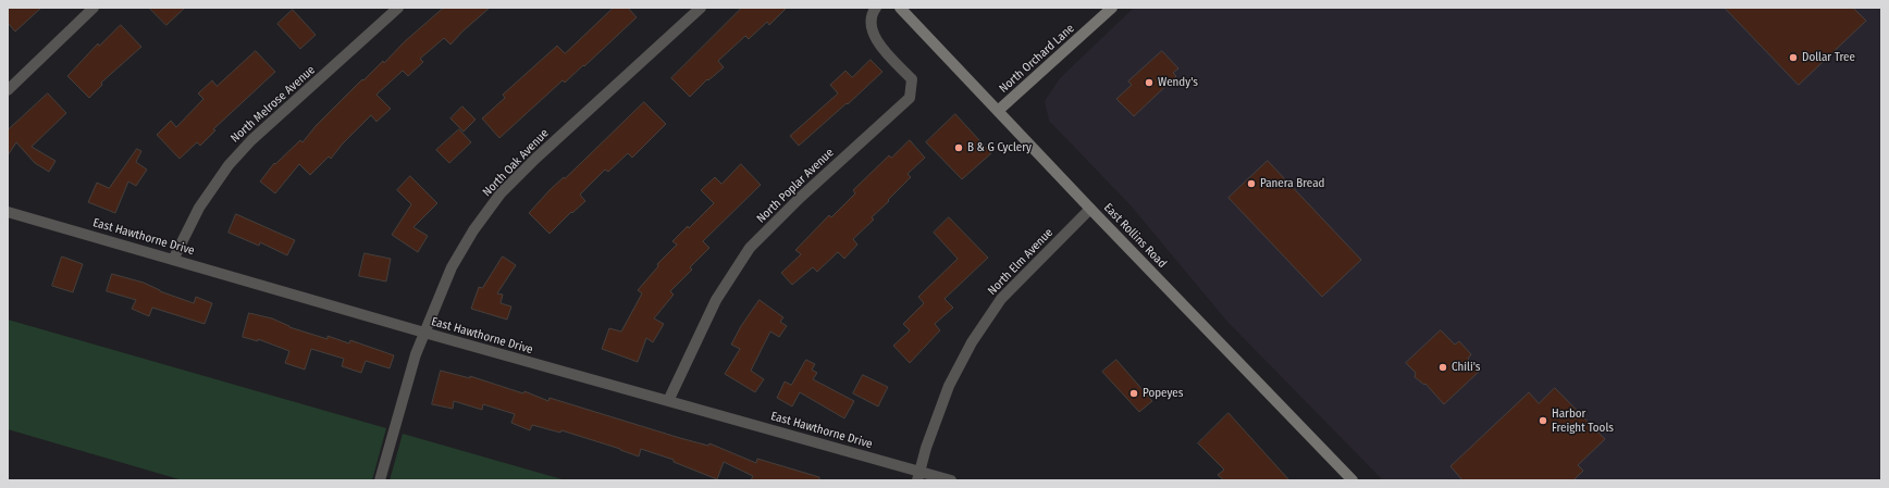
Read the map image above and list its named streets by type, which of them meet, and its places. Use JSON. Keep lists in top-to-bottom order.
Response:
{
  "streets": {
    "main road": ["North Orchard Lane", "East Rollins Road"],
    "street": [
      "North Melrose Avenue",
      "North Oak Avenue",
      "North Poplar Avenue",
      "East Hawthorne Drive",
      "North Elm Avenue"
    ]
  },
  "crossings": [
    ["North Orchard Lane", "East Rollins Road"],
    ["North Melrose Avenue", "East Hawthorne Drive"],
    ["North Oak Avenue", "East Hawthorne Drive"],
    ["North Poplar Avenue", "East Hawthorne Drive"],
    ["East Rollins Road", "North Elm Avenue"],
    ["East Hawthorne Drive", "North Elm Avenue"]
  ],
  "places": [
    "Dollar Tree",
    "Wendy's",
    "B & G Cyclery",
    "Panera Bread",
    "Chili's",
    "Popeyes",
    "Harbor Freight Tools"
  ]
}
